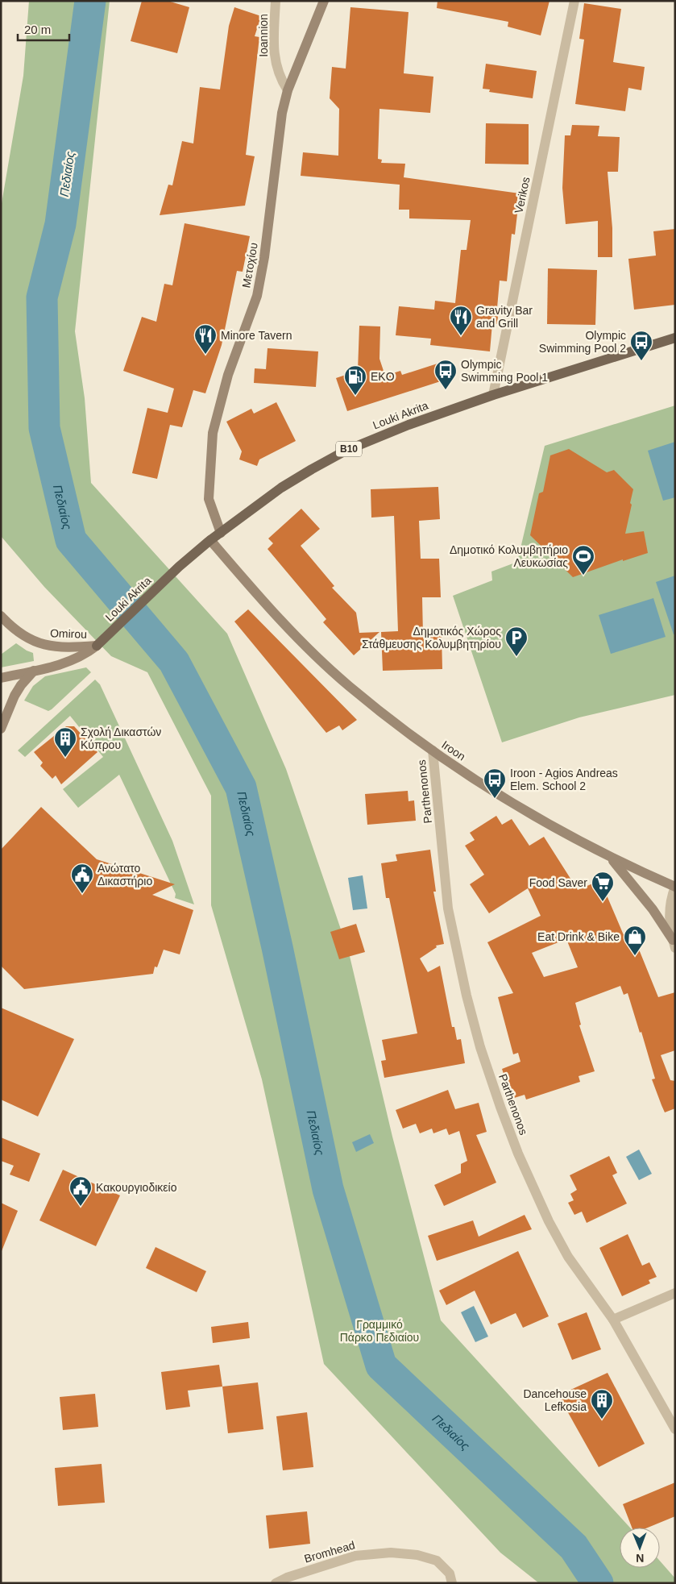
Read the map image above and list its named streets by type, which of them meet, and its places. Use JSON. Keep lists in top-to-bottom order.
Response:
{
  "streets": {
    "main road": [
      "Μετοχίου",
      "Louki Akrita",
      "B10",
      "Omirou",
      "Iroon"
    ],
    "street": [
      "Ioannion",
      "Verikos",
      "Parthenonos",
      "Bromhead"
    ]
  },
  "crossings": [
    ["Ioannion", "Μετοχίου"],
    ["Verikos", "Louki Akrita"],
    ["Μετοχίου", "Louki Akrita"],
    ["Louki Akrita", "Omirou"],
    ["Louki Akrita", "Iroon"],
    ["Iroon", "Parthenonos"]
  ],
  "water": ["Πεδιαίος"],
  "parks": ["Γραμμικό Πάρκο Πεδιαίου"],
  "places": {
    "restaurant": ["Gravity Bar and Grill", "Minore Tavern"],
    "bus stop": ["Olympic Swimming Pool 2", "Olympic Swimming Pool 1", "Iroon - Agios Andreas Elem. School 2"],
    "fuel station": ["EKO"],
    "sports": ["Δημοτικό Κολυμβητήριο Λευκωσίας"],
    "parking": ["Δημοτικός Χώρος Στάθμευσης Κολυμβητηρίου"],
    "building": ["Σχολή Δικαστών Κύπρου", "Dancehouse Lefkosia"],
    "public building": ["Ανώτατο Δικαστήριο", "Κακουργιοδικείο"],
    "supermarket": ["Food Saver"],
    "shop": ["Eat Drink & Bike"]
  },
  "scale_bar": "20 m",
  "north": "bottom"
}
